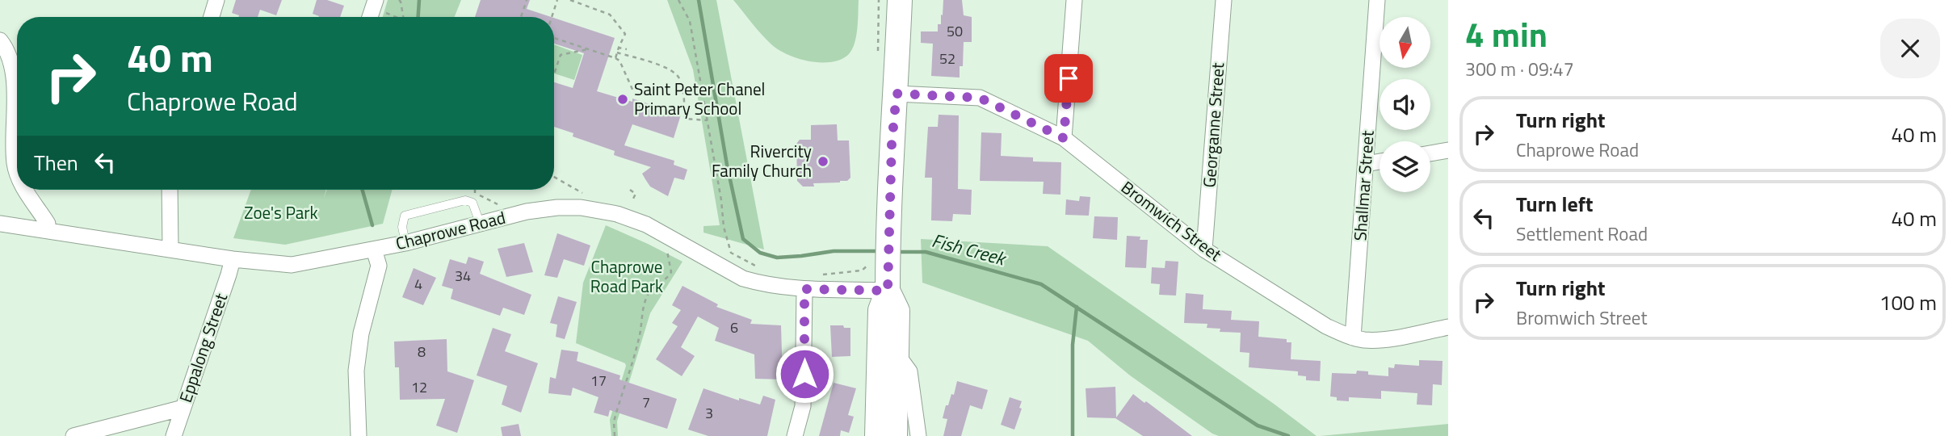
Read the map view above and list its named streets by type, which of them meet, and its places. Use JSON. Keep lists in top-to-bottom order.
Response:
{
  "streets": {
    "street": [
      "Georganne Street",
      "Shallmar Street",
      "Bromwich Street",
      "Chaprowe Road",
      "Eppalong Street"
    ]
  },
  "crossings": [
    ["Georganne Street", "Bromwich Street"],
    ["Shallmar Street", "Bromwich Street"],
    ["Chaprowe Road", "Eppalong Street"]
  ],
  "water": ["Fish Creek"],
  "parks": ["Zoe's Park", "Chaprowe Road Park"],
  "places": ["Saint Peter Chanel Primary School", "Rivercity Family Church"],
  "house_numbers": [
    "50",
    "52",
    "34",
    "4",
    "6",
    "8",
    "17",
    "12",
    "7",
    "3"
  ],
  "north": "bottom",
  "page": {
    "heading": ["4 min", "300 m · 09:47"],
    "turn": ["40 m", "Chaprowe Road"],
    "list": [
      {
        "name": "Turn right",
        "note": "Chaprowe Road",
        "value": "40 m"
      },
      {
        "name": "Turn left",
        "note": "Settlement Road",
        "value": "40 m"
      },
      {
        "name": "Turn right",
        "note": "Bromwich Street",
        "value": "100 m"
      }
    ],
    "then": "Then"
  }
}
